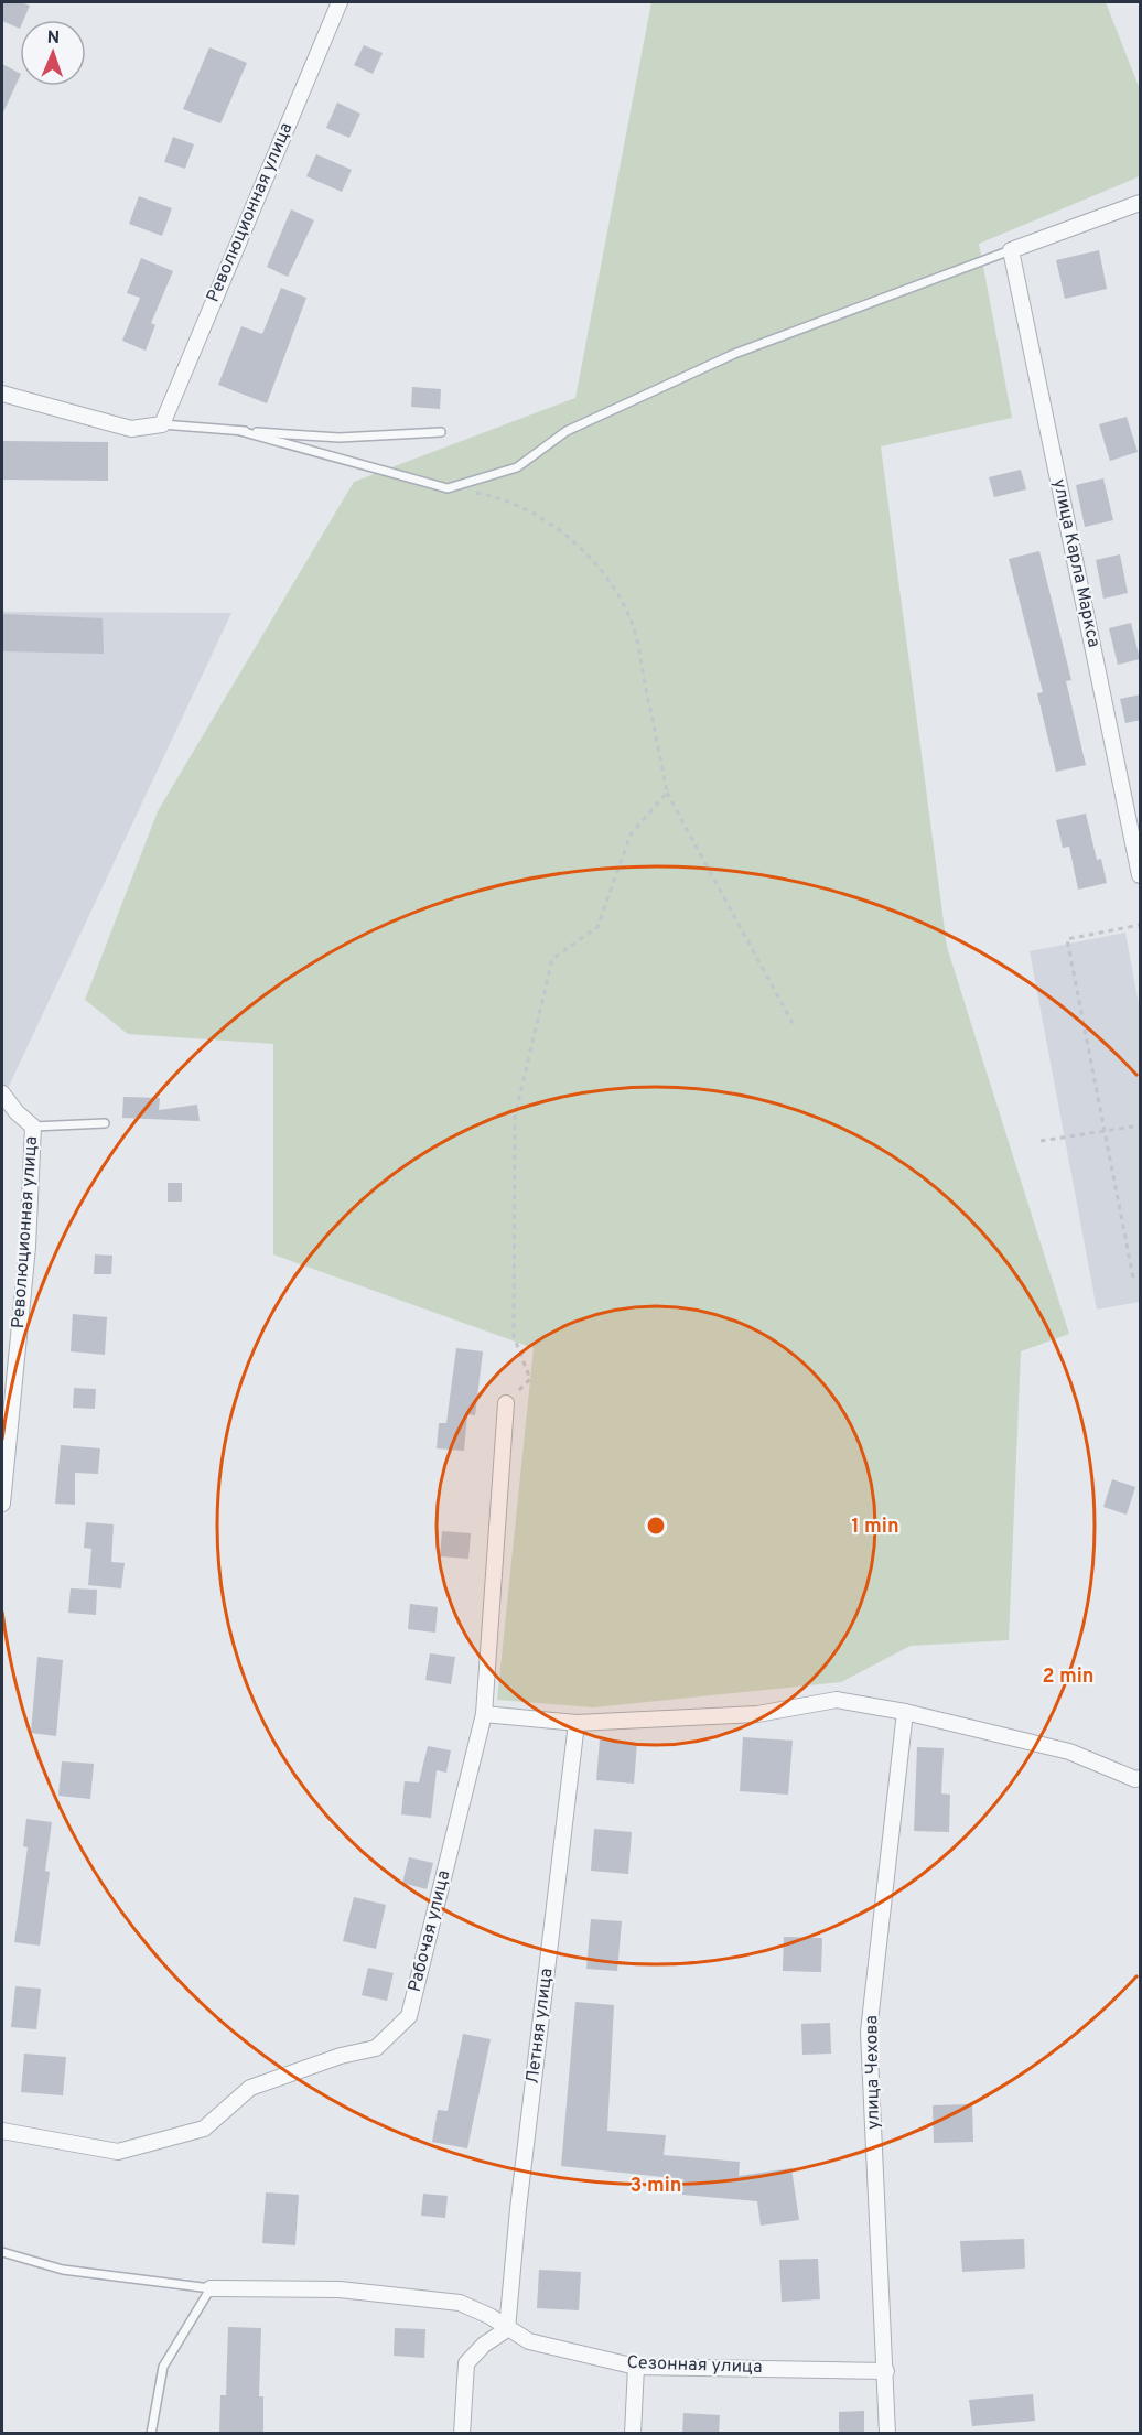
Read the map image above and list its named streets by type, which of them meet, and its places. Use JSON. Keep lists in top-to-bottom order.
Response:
{
  "streets": {
    "street": [
      "Революционная улица",
      "улица Карла Маркса",
      "Рабочая улица",
      "Летняя улица",
      "улица Чехова",
      "Сезонная улица"
    ]
  },
  "crossings": [
    ["Летняя улица", "Сезонная улица"],
    ["улица Чехова", "Сезонная улица"]
  ],
  "north": "top",
  "rings": ["1 min", "2 min", "3 min"]
}
